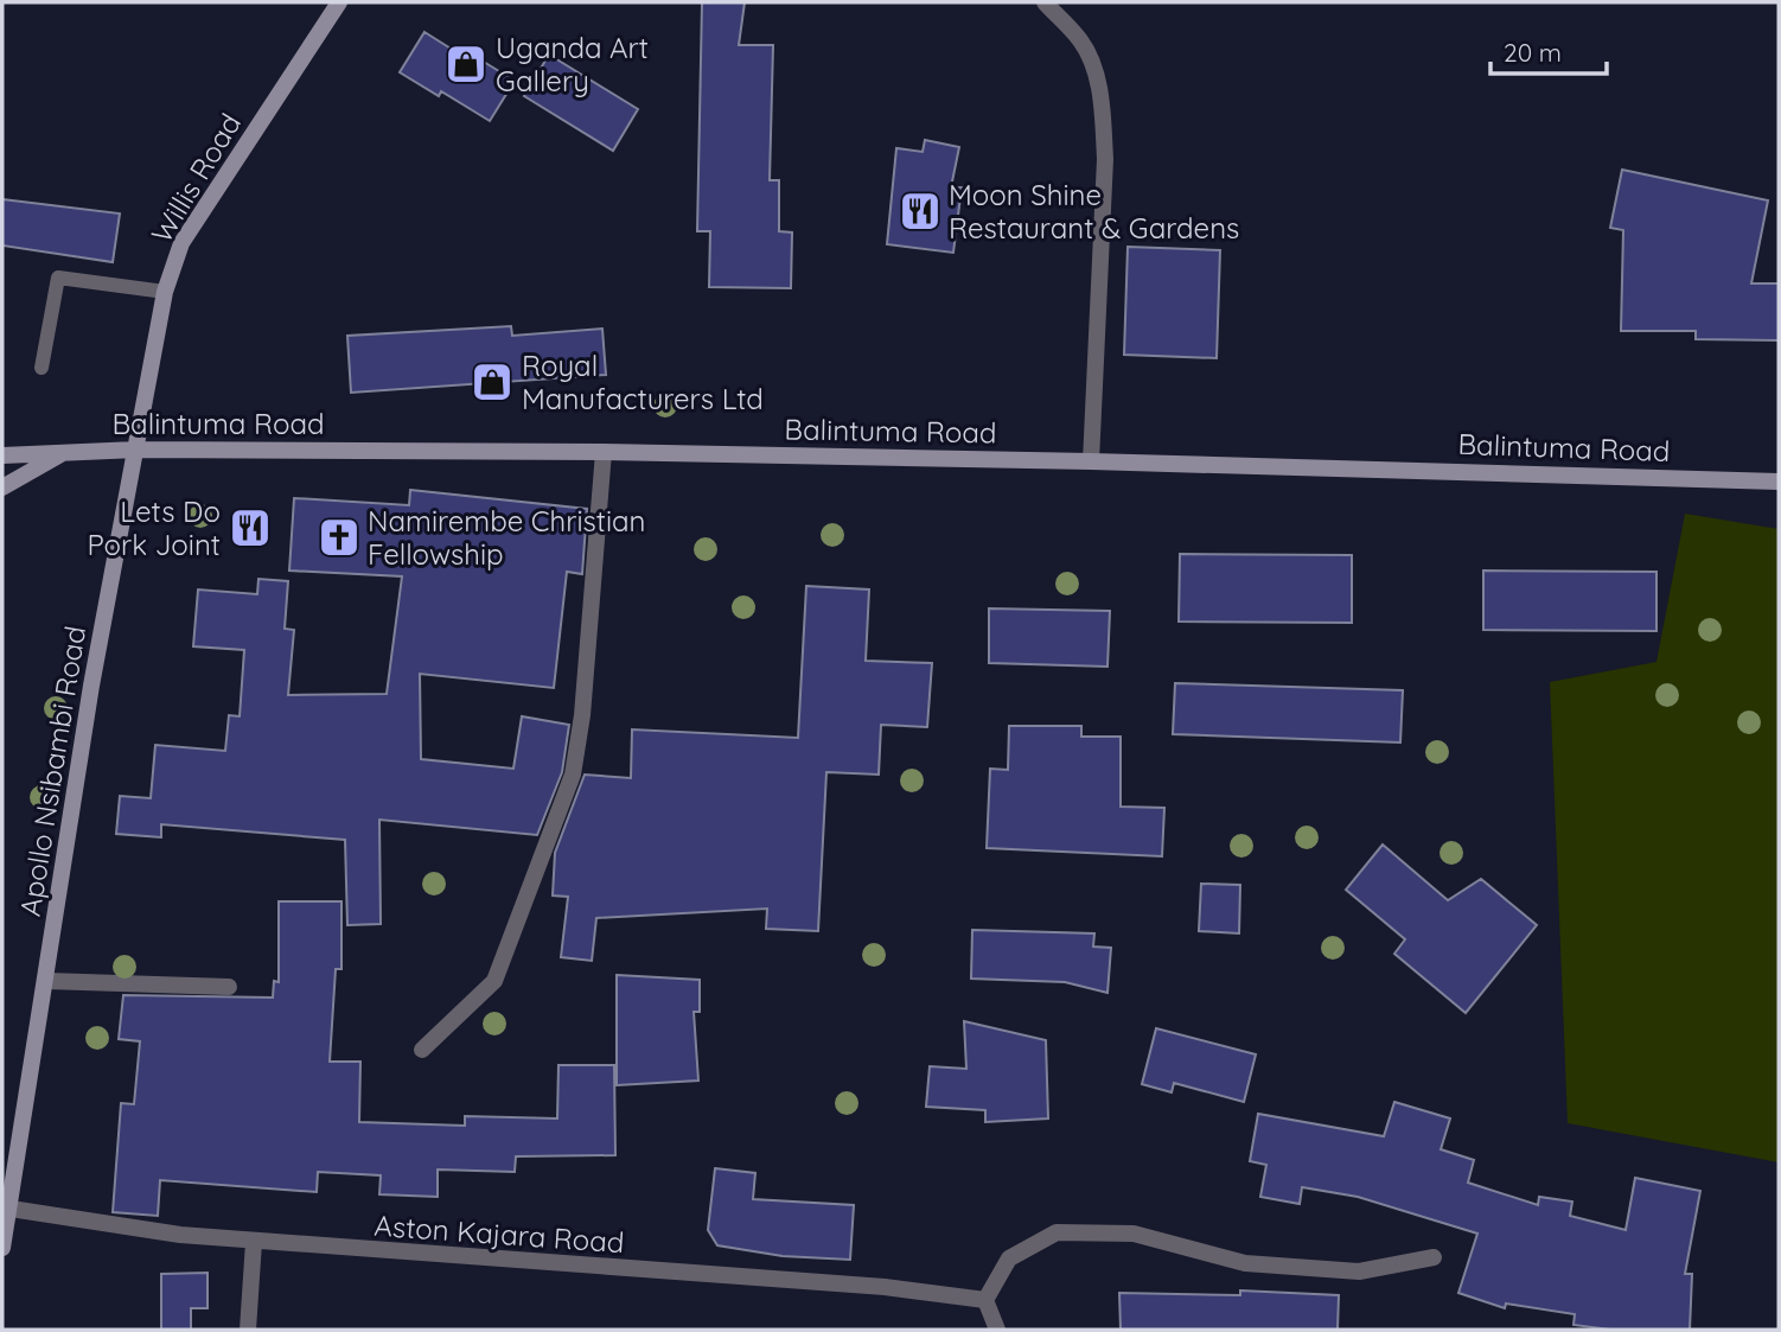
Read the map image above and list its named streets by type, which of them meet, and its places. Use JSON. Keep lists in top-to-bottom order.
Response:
{
  "streets": {
    "main road": ["Willis Road", "Balintuma Road", "Apollo Nsibambi Road"],
    "street": ["Aston Kajara Road"]
  },
  "crossings": [
    ["Willis Road", "Balintuma Road"],
    ["Willis Road", "Apollo Nsibambi Road"],
    ["Balintuma Road", "Apollo Nsibambi Road"],
    ["Apollo Nsibambi Road", "Aston Kajara Road"]
  ],
  "places": {
    "shop": ["Uganda Art Gallery", "Royal Manufacturers Ltd"],
    "restaurant": ["Moon Shine Restaurant & Gardens", "Lets Do Pork Joint"],
    "church": ["Namirembe Christian Fellowship"]
  },
  "scale_bar": "20 m"
}
